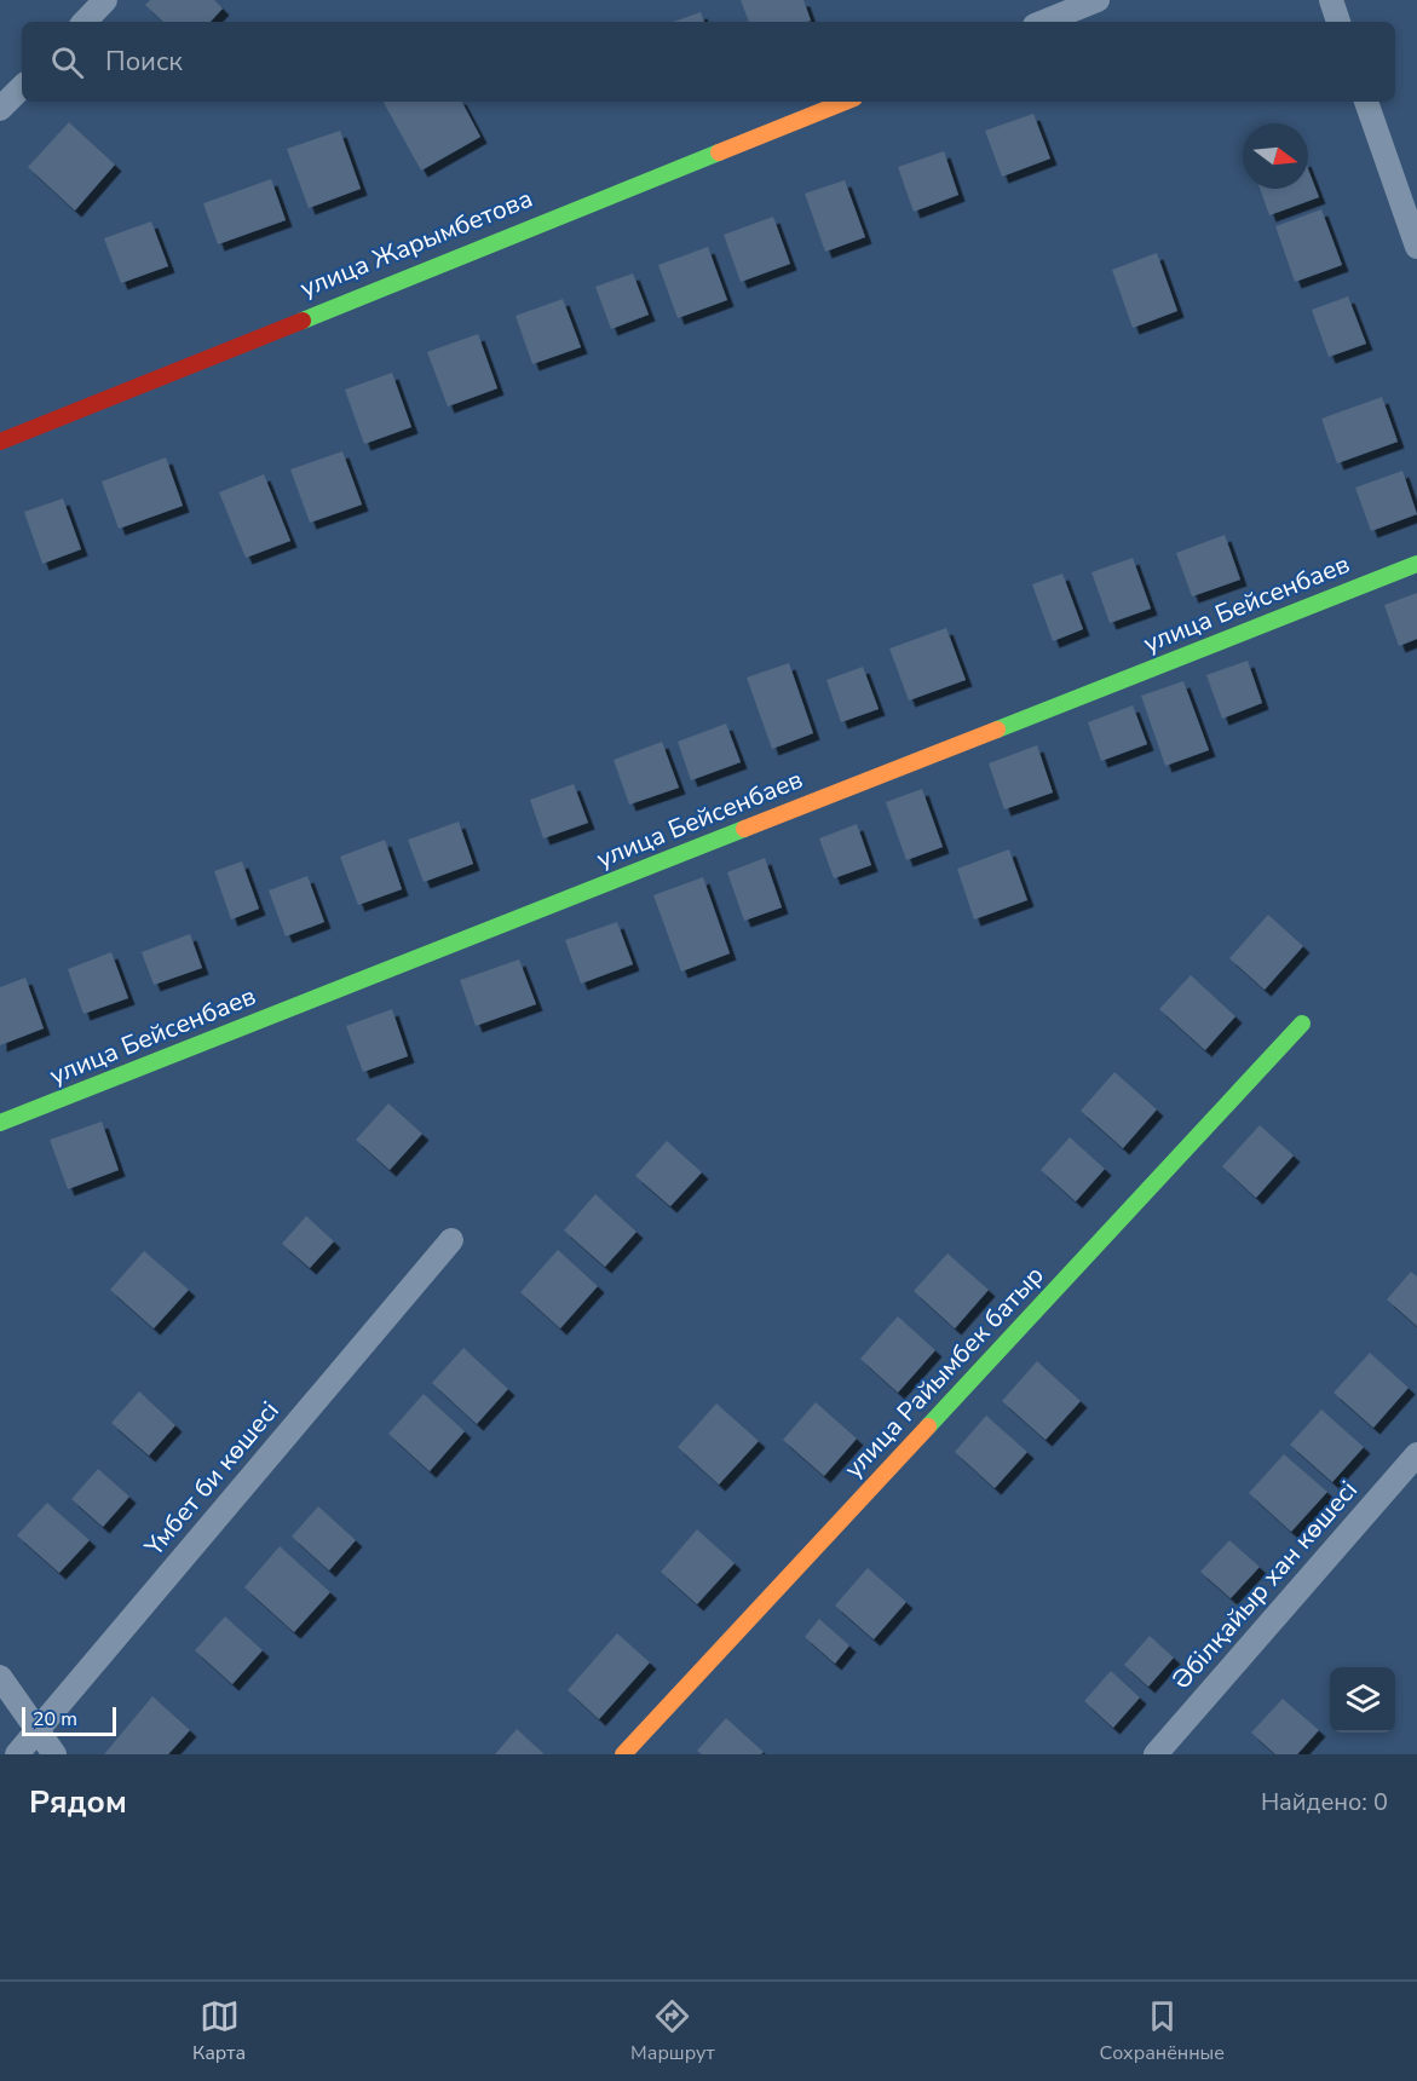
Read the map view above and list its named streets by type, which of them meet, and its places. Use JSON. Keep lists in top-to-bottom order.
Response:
{
  "streets": {
    "street": [
      "улица Жарымбетова",
      "улица Бейсенбаев",
      "улица Райымбек батыр",
      "Үмбет би көшесі",
      "Әбілқайыр хан көшесі"
    ]
  },
  "scale_bar": "20 m",
  "north": "right",
  "page": {
    "search": "Поиск",
    "scale": "20 m",
    "heading": ["Рядом", "Найдено: 0"],
    "nav": ["Карта", "Маршрут", "Сохранённые"]
  }
}
